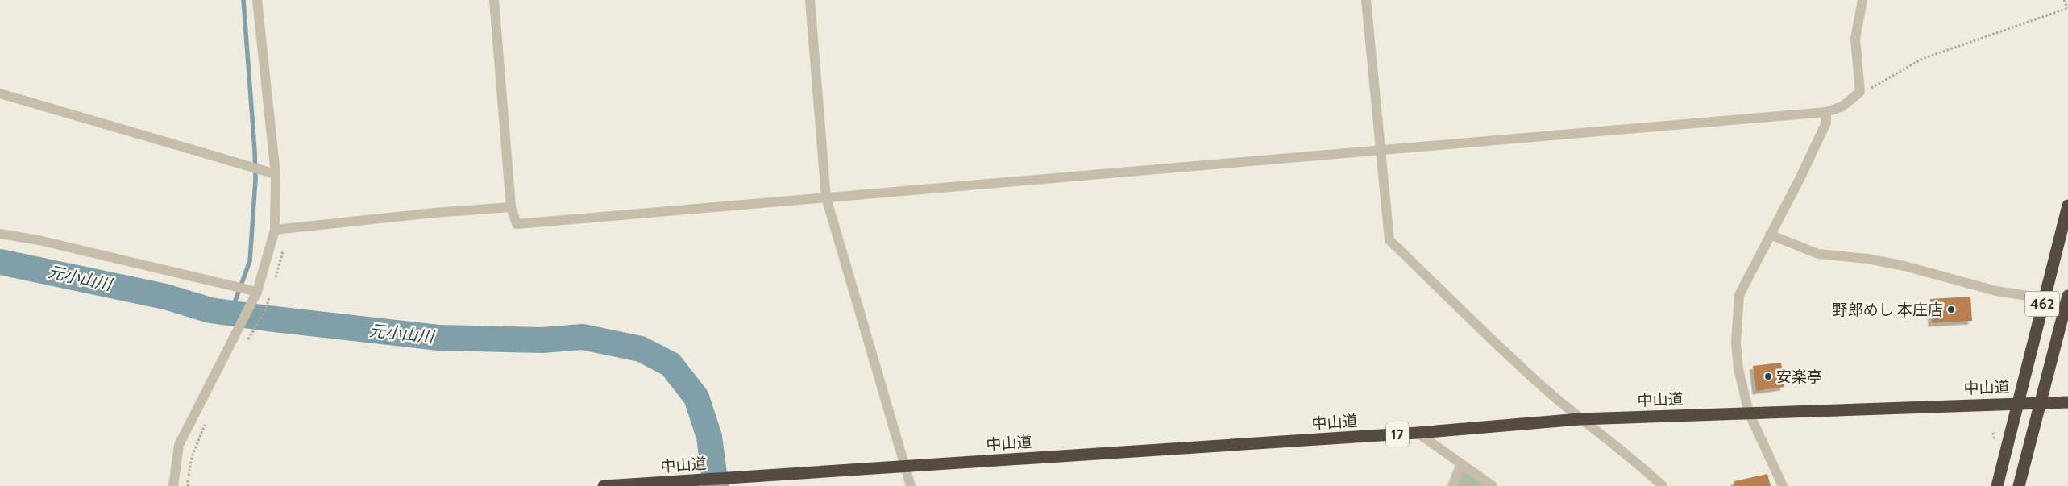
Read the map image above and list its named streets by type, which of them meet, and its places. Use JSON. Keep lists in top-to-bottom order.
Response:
{
  "streets": {
    "highway": ["462", "中山道", "17"]
  },
  "crossings": [
    ["462", "中山道"]
  ],
  "water": ["元小山川"],
  "places": ["野郎めし 本庄店", "安楽亭"]
}
